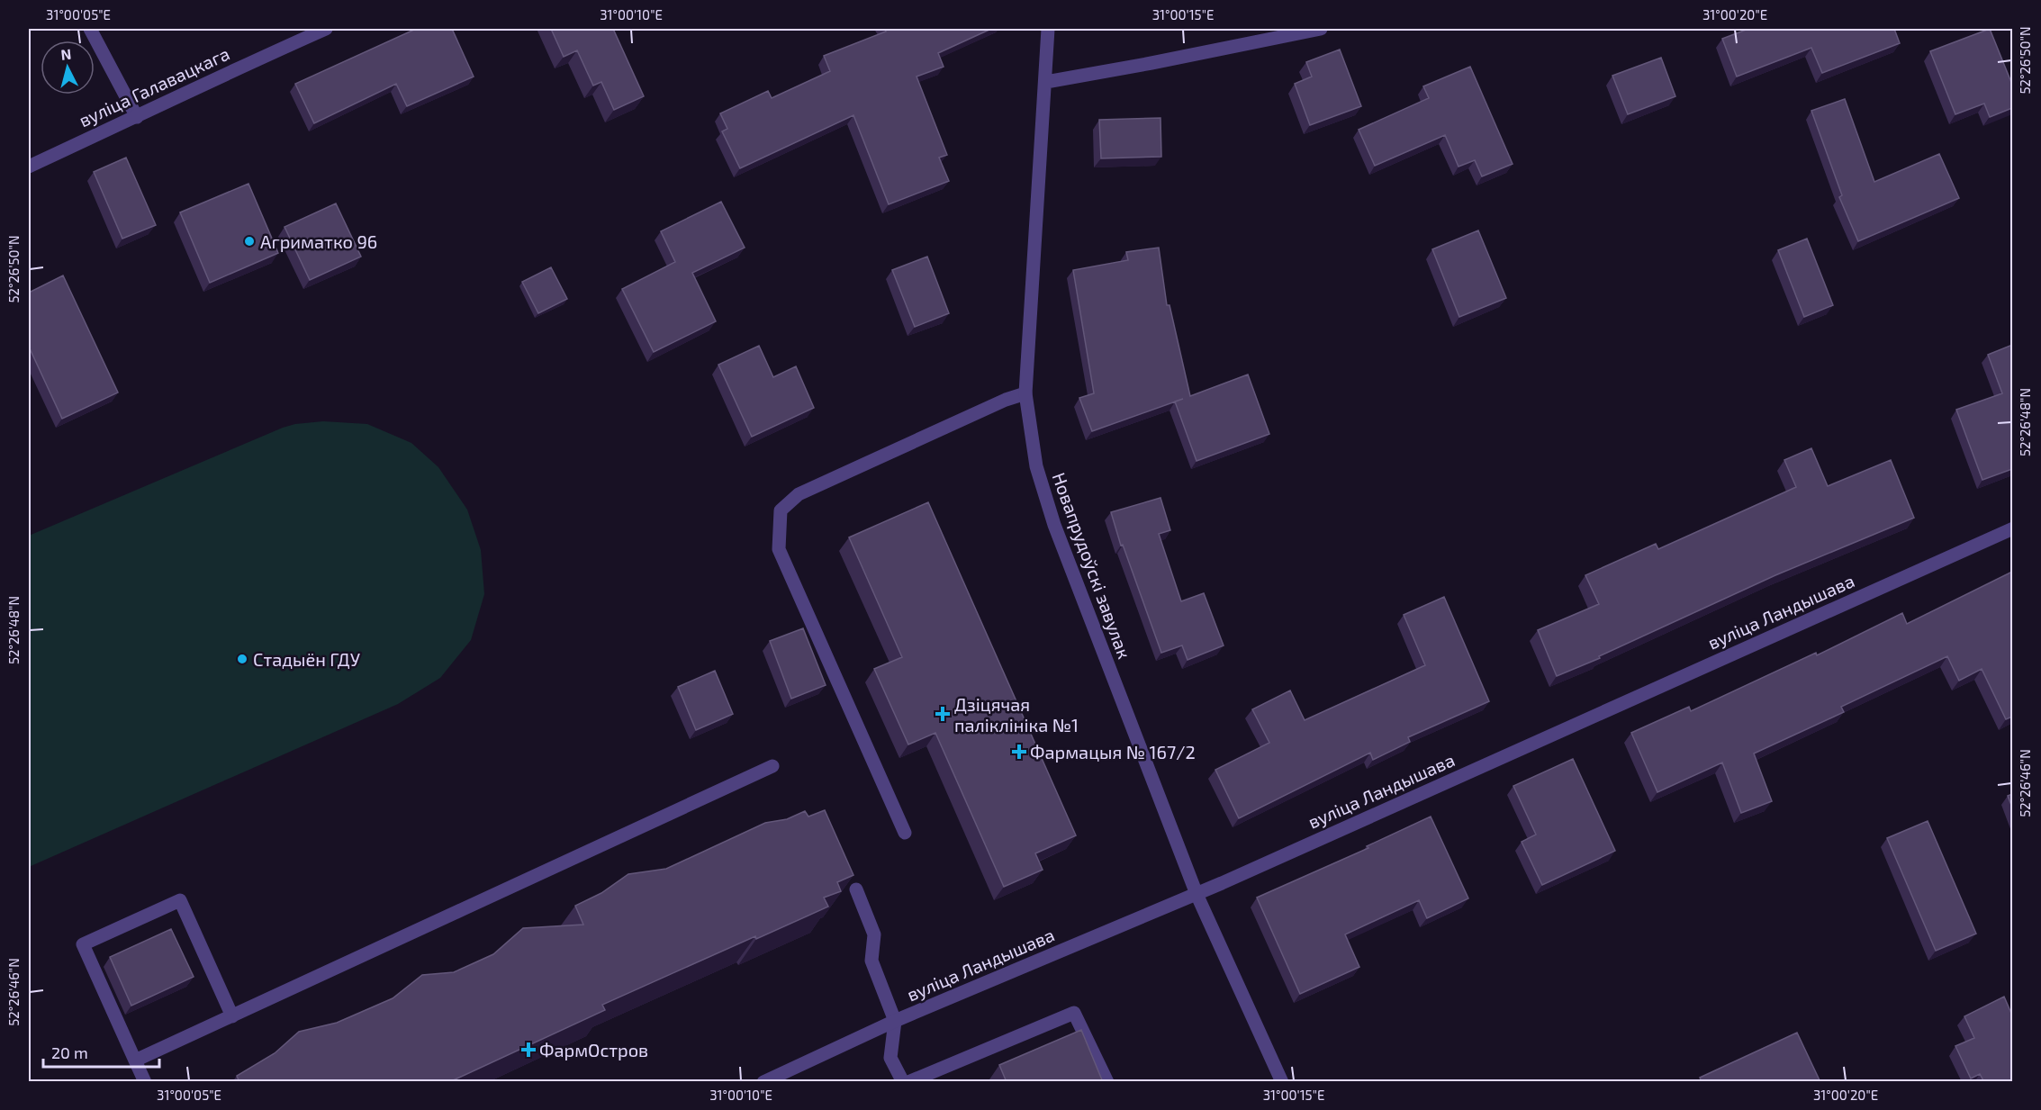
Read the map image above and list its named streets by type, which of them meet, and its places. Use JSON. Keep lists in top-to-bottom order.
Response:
{
  "streets": {
    "street": ["вуліца Галавацкага", "Новапрудоўскі завулак", "вуліца Ландышава"]
  },
  "crossings": [
    ["Новапрудоўскі завулак", "вуліца Ландышава"]
  ],
  "places": {
    "other": ["Агриматко 96", "Стадыён ГДУ"],
    "health": ["Дзіцячая паліклініка №1", "Фармацыя № 167/2", "ФармОстров"]
  },
  "scale_bar": "20 m",
  "north": "top",
  "coordinates": [
    "31°00'05\"E",
    "31°00'10\"E",
    "31°00'15\"E",
    "31°00'20\"E",
    "52°26'50\"N",
    "52°26'48\"N",
    "52°26'46\"N"
  ]
}
